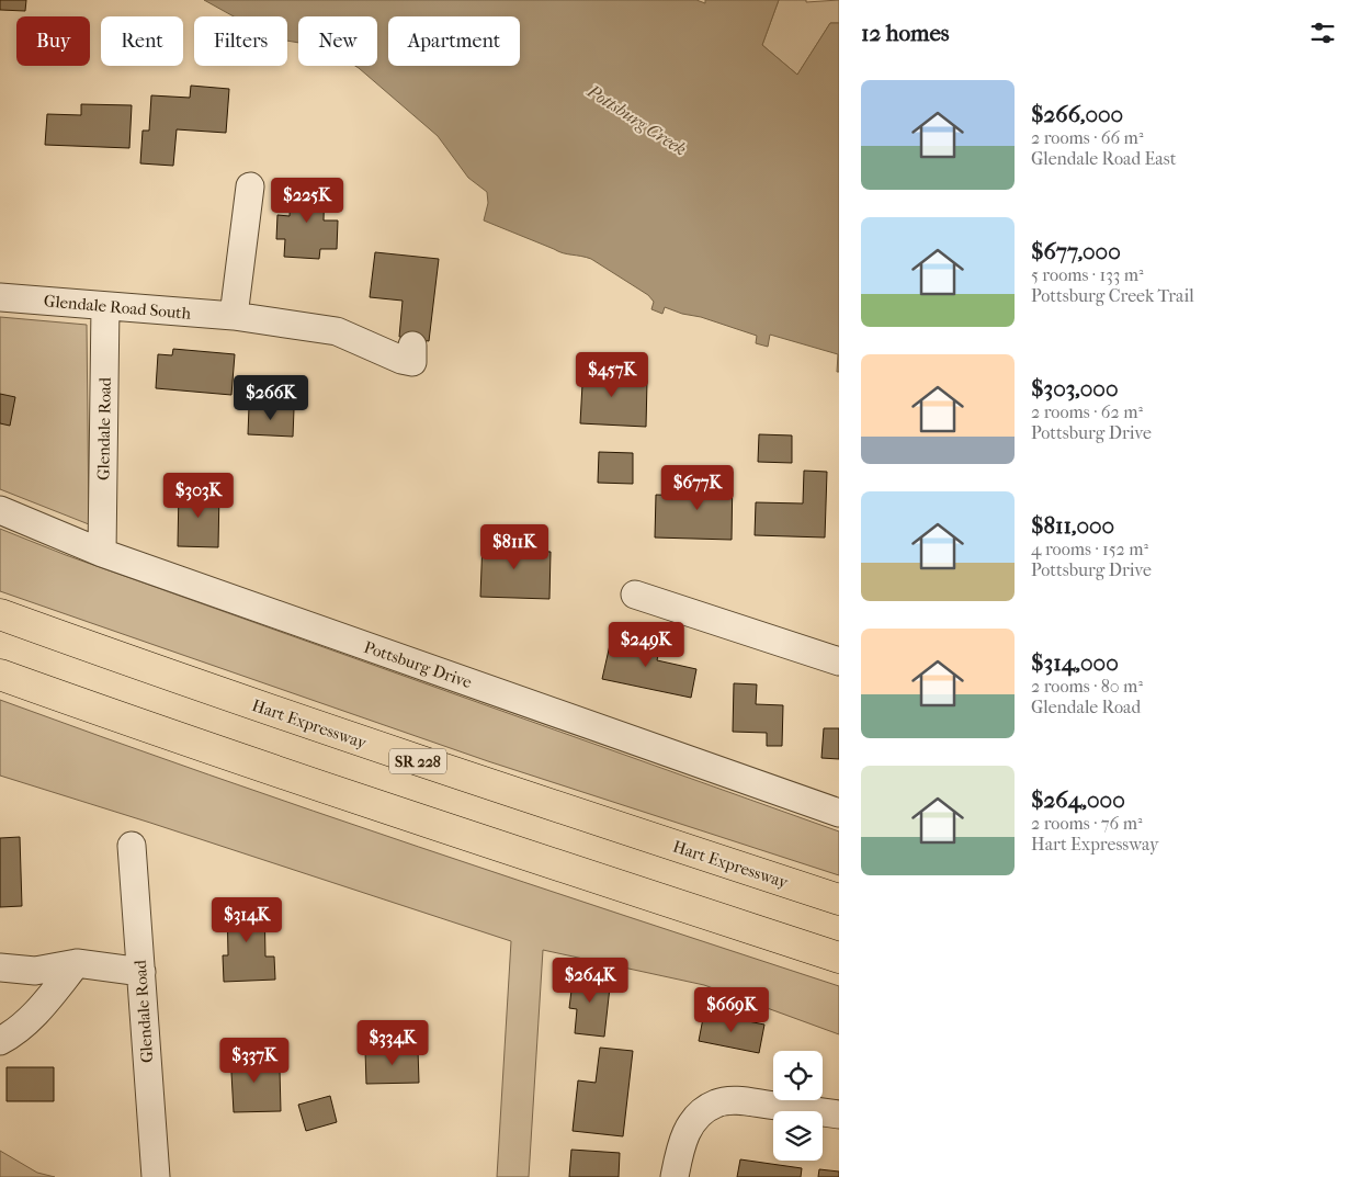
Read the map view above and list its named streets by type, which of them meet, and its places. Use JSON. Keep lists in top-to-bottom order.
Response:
{
  "streets": {
    "highway": ["Hart Expressway", "SR 228"],
    "street": ["Glendale Road South", "Glendale Road", "Pottsburg Drive"]
  },
  "crossings": [
    ["Glendale Road South", "Glendale Road"],
    ["Glendale Road", "Pottsburg Drive"]
  ],
  "water": ["Pottsburg Creek"],
  "page": {
    "heading": "12 homes",
    "chip": [
      "Buy",
      "Rent",
      "Filters",
      "New",
      "Apartment"
    ],
    "list": [
      {
        "name": "$266,000",
        "note": "2 rooms · 66 m² · Glendale Road East"
      },
      {
        "name": "$677,000",
        "note": "5 rooms · 133 m² · Pottsburg Creek Trail"
      },
      {
        "name": "$303,000",
        "note": "2 rooms · 62 m² · Pottsburg Drive"
      },
      {
        "name": "$811,000",
        "note": "4 rooms · 152 m² · Pottsburg Drive"
      },
      {
        "name": "$314,000",
        "note": "2 rooms · 80 m² · Glendale Road"
      },
      {
        "name": "$264,000",
        "note": "2 rooms · 76 m² · Hart Expressway"
      }
    ],
    "price": [
      "$225K",
      "$457K",
      "$266K",
      "$677K",
      "$303K",
      "$811K",
      "$249K",
      "$314K",
      "$264K",
      "$669K",
      "$334K",
      "$337K"
    ]
  }
}
